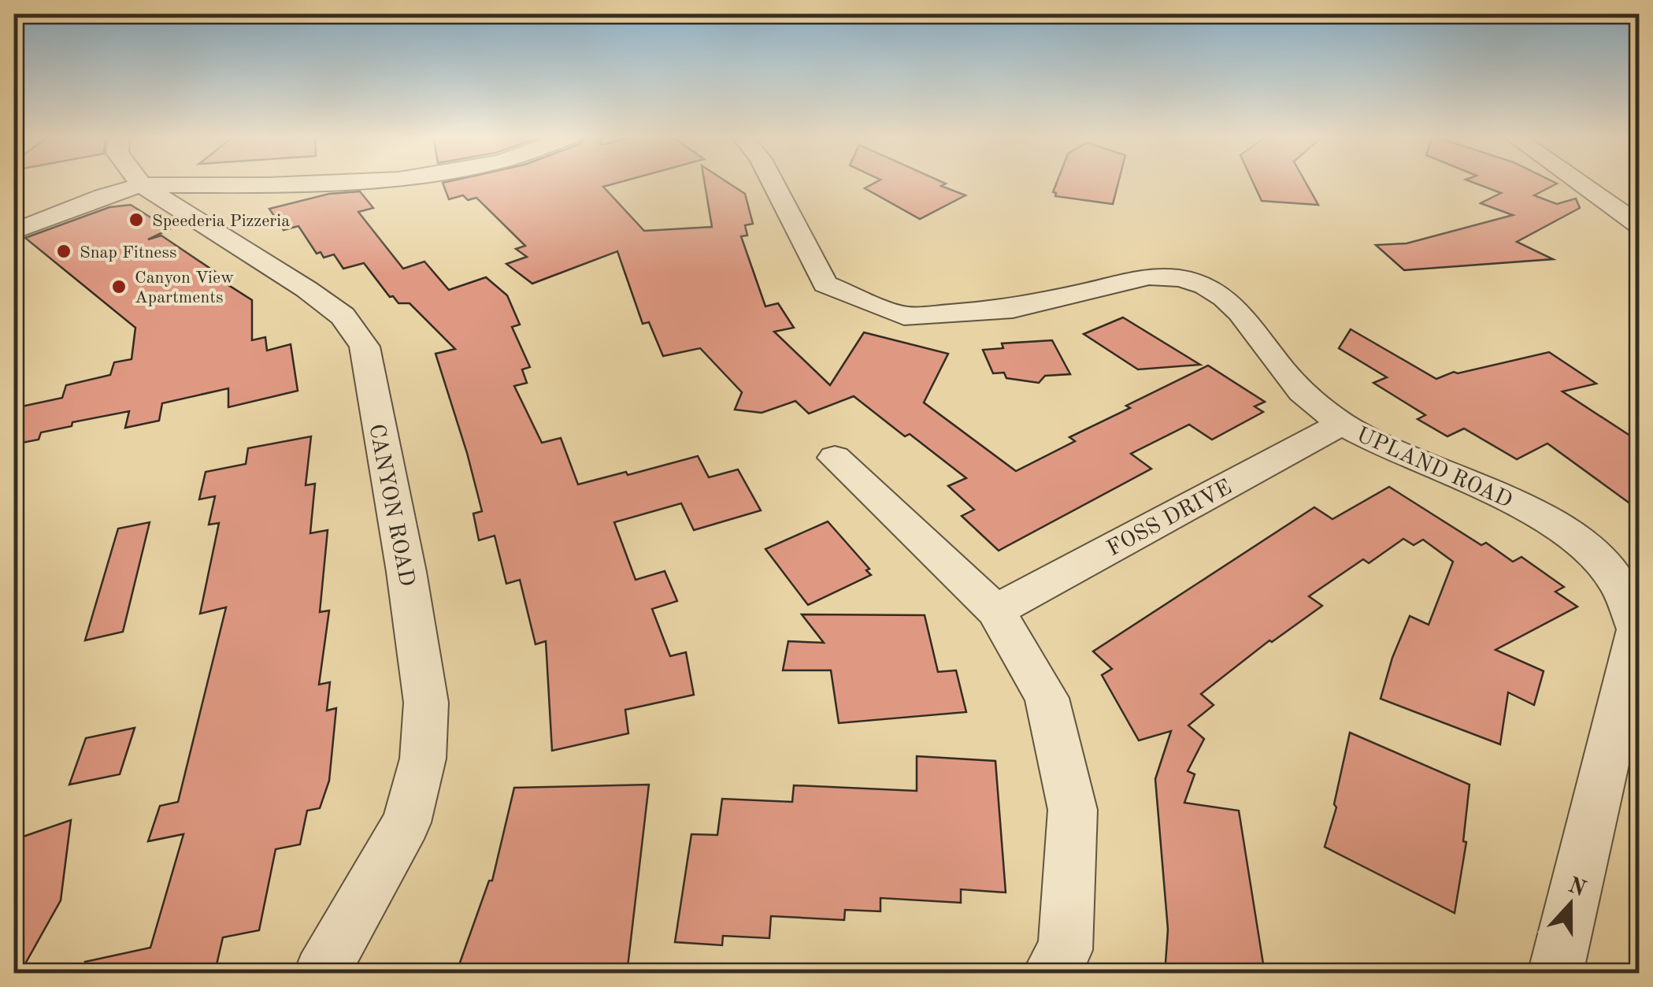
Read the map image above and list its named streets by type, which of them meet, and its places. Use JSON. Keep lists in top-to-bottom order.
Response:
{
  "streets": {
    "street": ["UPLAND ROAD", "CANYON ROAD", "FOSS DRIVE"]
  },
  "crossings": [
    ["UPLAND ROAD", "FOSS DRIVE"]
  ],
  "places": ["Speederia Pizzeria", "Snap Fitness", "Canyon View Apartments"],
  "north": "top"
}
